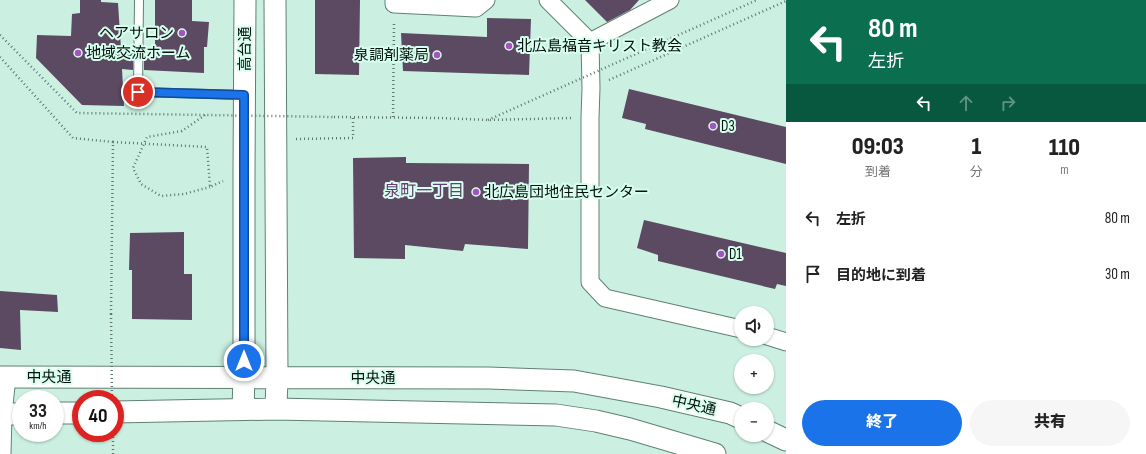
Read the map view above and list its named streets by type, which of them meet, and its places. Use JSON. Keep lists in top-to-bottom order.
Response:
{
  "streets": {
    "street": ["高台通", "中央通"]
  },
  "crossings": [
    ["高台通", "中央通"]
  ],
  "districts": ["泉町一丁目"],
  "places": [
    "ヘアサロン",
    "北広島福音キリスト教会",
    "地域交流ホーム",
    "泉調剤薬局",
    "D3",
    "北広島団地住民センター",
    "D1"
  ],
  "page": {
    "turn": ["80 m", "左折"],
    "eta": [
      "09:03",
      "到着",
      "1",
      "分",
      "110",
      "m"
    ],
    "list": [
      {
        "name": "左折",
        "value": "80 m"
      },
      {
        "name": "目的地に到着",
        "value": "30 m"
      }
    ],
    "map_buttons": ["+", "−"],
    "speed": "33 km/h",
    "limit": "40",
    "buttons": ["終了", "共有"]
  }
}
